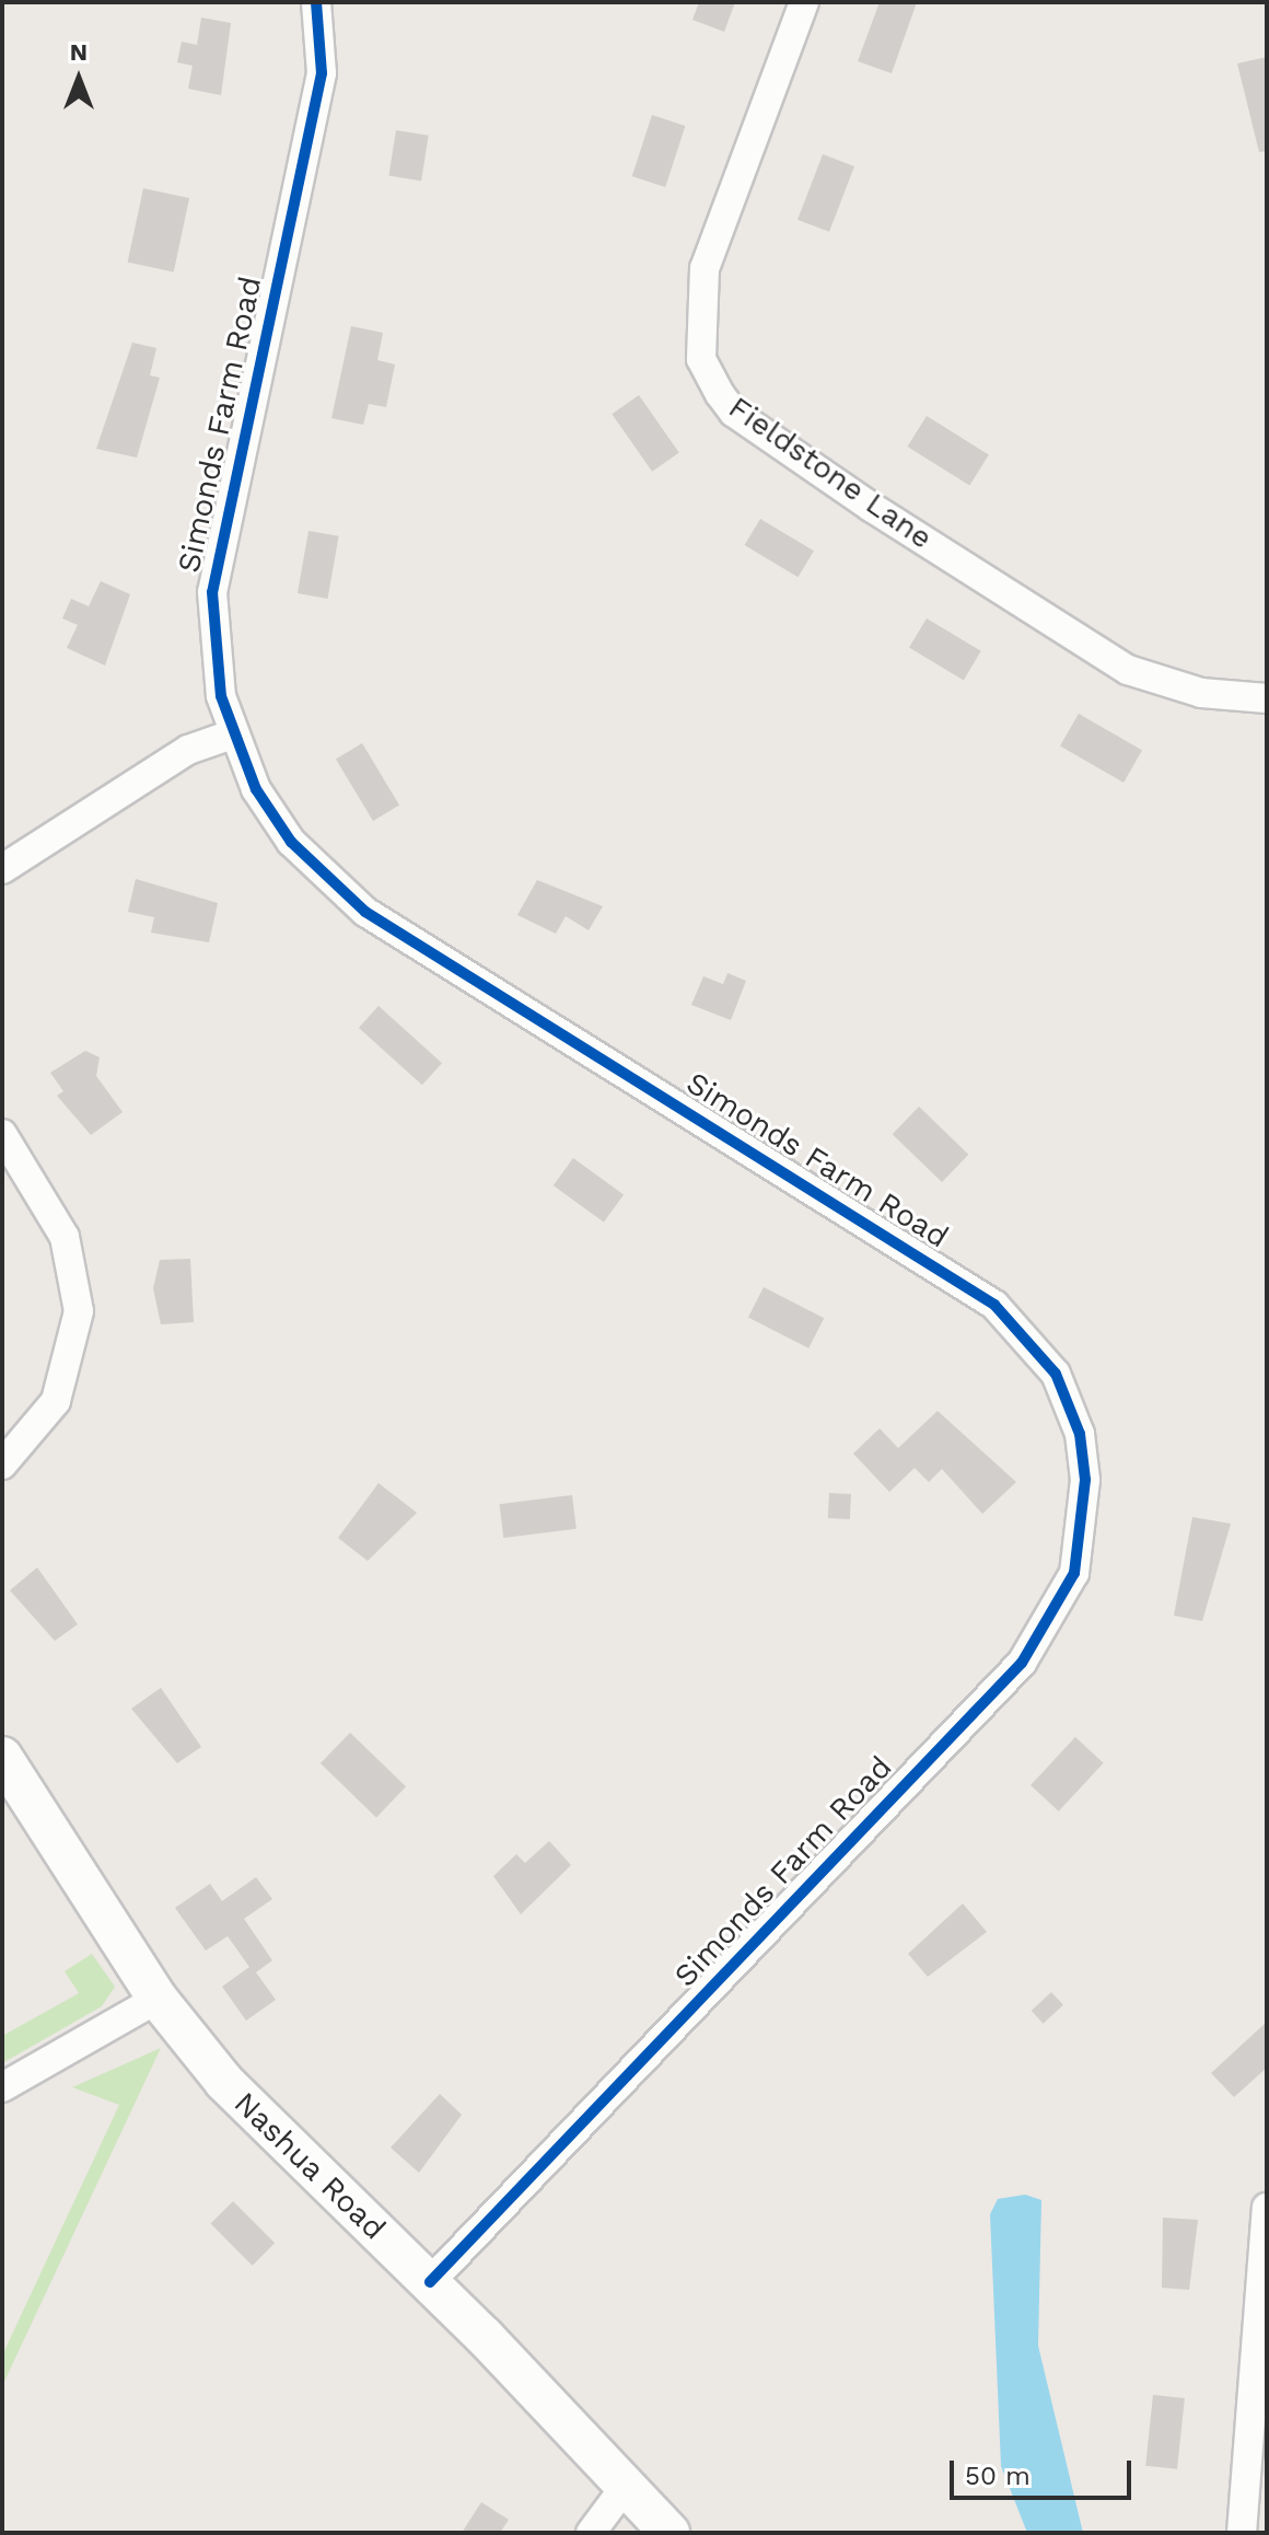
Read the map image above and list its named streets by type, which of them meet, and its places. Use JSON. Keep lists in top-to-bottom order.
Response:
{
  "streets": {
    "main road": ["Nashua Road"],
    "street": ["Simonds Farm Road", "Fieldstone Lane"]
  },
  "crossings": [
    ["Simonds Farm Road", "Nashua Road"]
  ],
  "scale_bar": "50 m",
  "north": "top"
}
